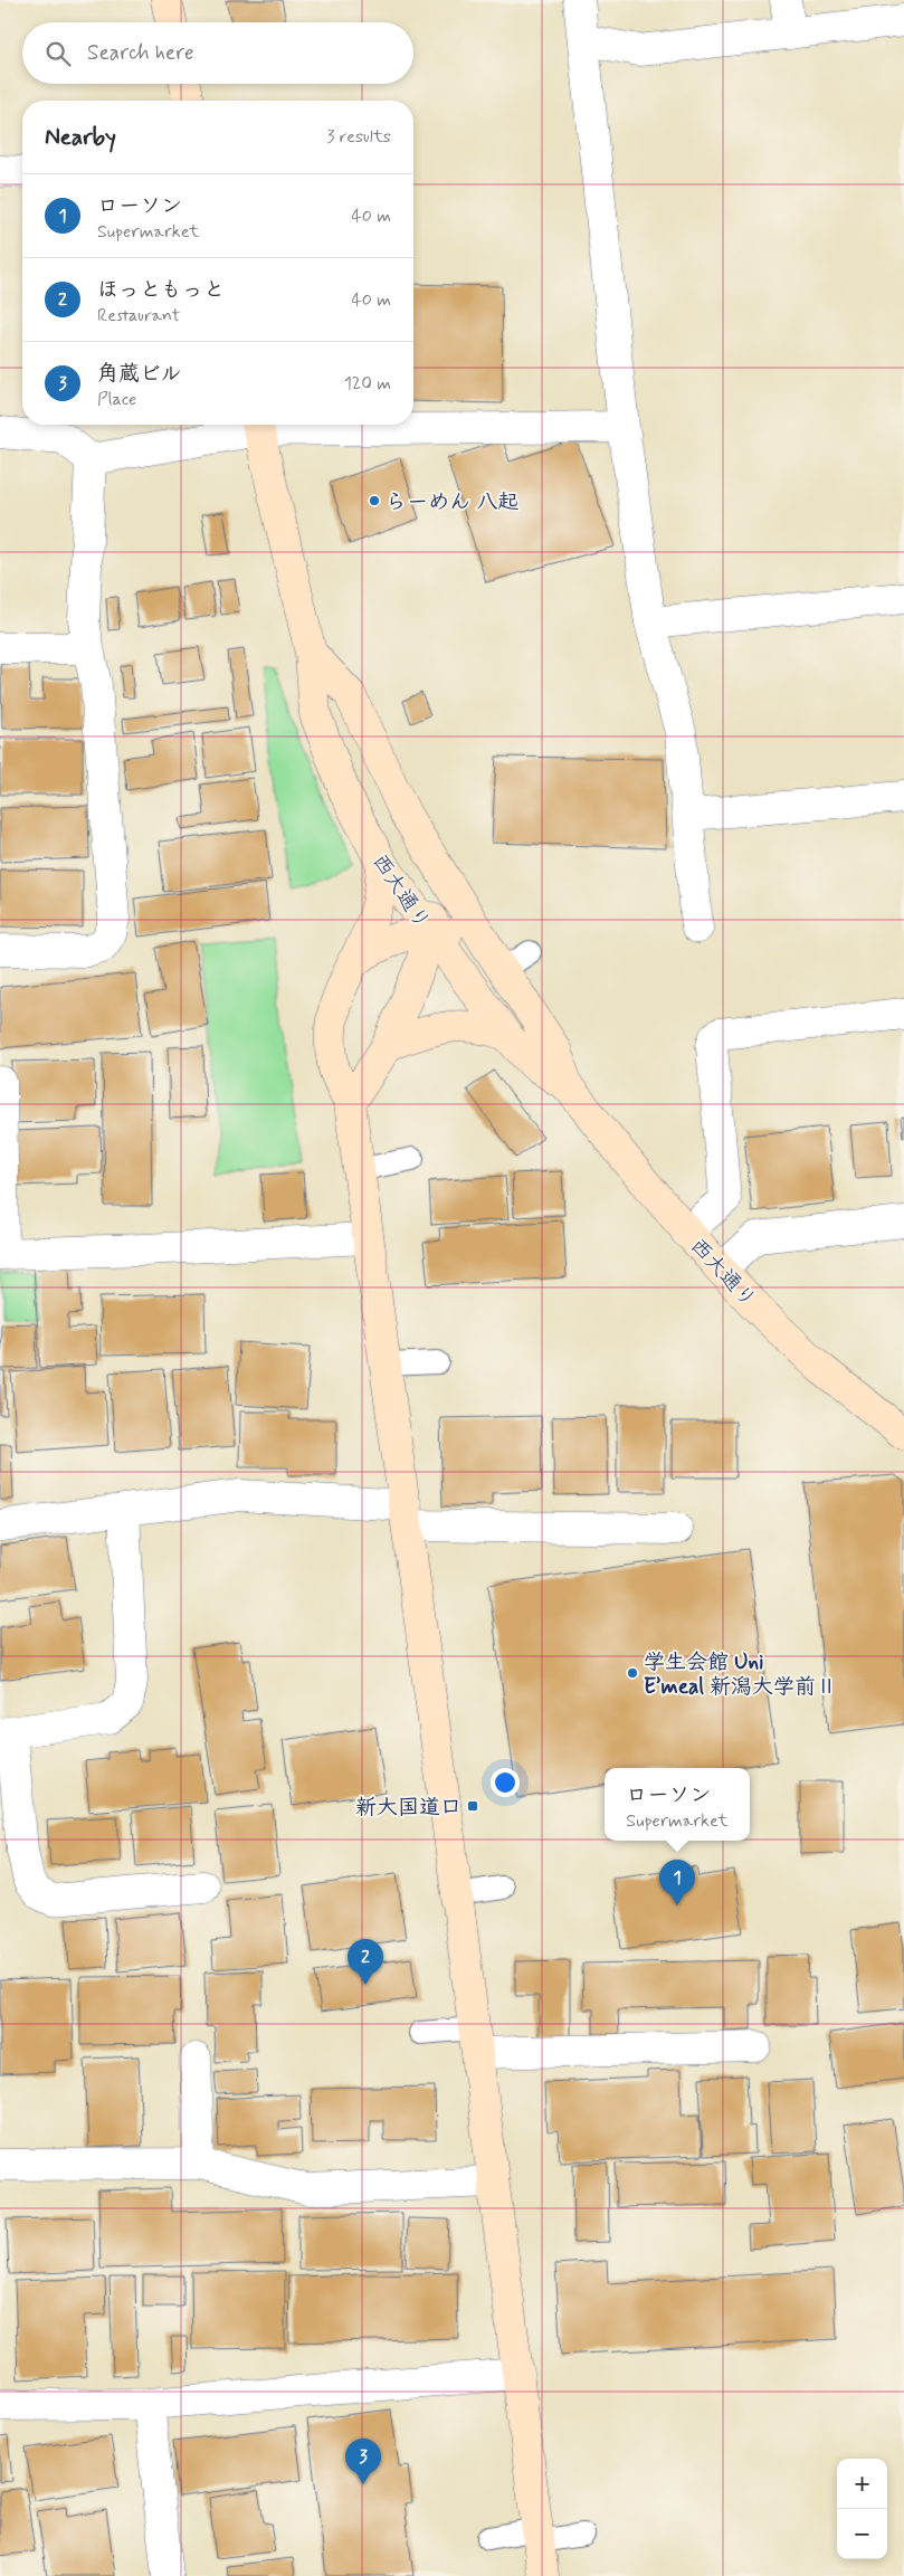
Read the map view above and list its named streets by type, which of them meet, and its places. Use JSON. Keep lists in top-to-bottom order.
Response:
{
  "streets": {
    "street": ["西大通り"]
  },
  "places": {
    "other": ["らーめん 八起", "学生会館 Uni E’meal 新潟大学前Ⅱ"],
    "transit": ["新大国道口"]
  },
  "page": {
    "search": "Search here",
    "heading": ["Nearby", "3 results"],
    "list": [
      {
        "mark": "1",
        "name": "ローソン",
        "note": "Supermarket",
        "value": "40 m"
      },
      {
        "mark": "2",
        "name": "ほっともっと",
        "note": "Restaurant",
        "value": "40 m"
      },
      {
        "mark": "3",
        "name": "角蔵ビル",
        "note": "Place",
        "value": "120 m"
      }
    ],
    "popup": ["ローソン", "Supermarket"],
    "pins": ["1", "2", "3"],
    "map_buttons": ["+", "−"]
  }
}
